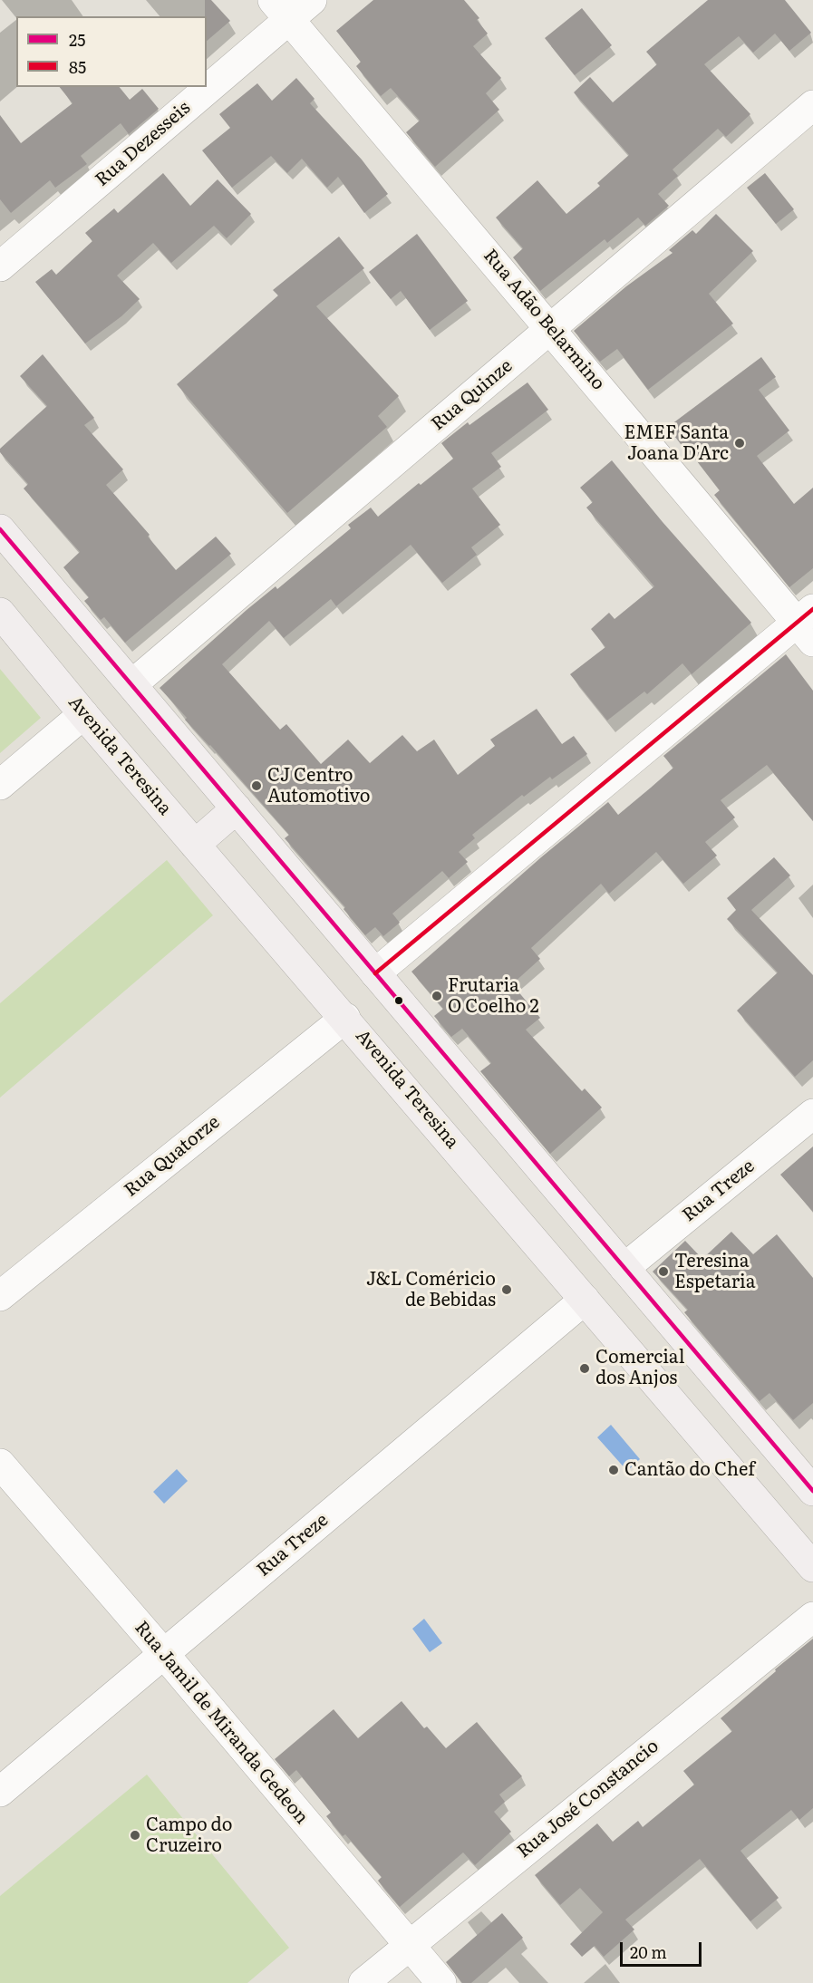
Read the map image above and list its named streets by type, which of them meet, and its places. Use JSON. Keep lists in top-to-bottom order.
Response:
{
  "streets": {
    "main road": ["Avenida Teresina"],
    "street": [
      "Rua Dezesseis",
      "Rua Adão Belarmino",
      "Rua Quinze",
      "Rua Quatorze",
      "Rua Treze",
      "Rua Jamil de Miranda Gedeon",
      "Rua José Constancio"
    ]
  },
  "crossings": [
    ["Rua Dezesseis", "Rua Adão Belarmino"],
    ["Rua Adão Belarmino", "Rua Quinze"],
    ["Avenida Teresina", "Rua Quatorze"],
    ["Avenida Teresina", "Rua Treze"],
    ["Rua Treze", "Rua Jamil de Miranda Gedeon"],
    ["Rua Jamil de Miranda Gedeon", "Rua José Constancio"]
  ],
  "places": [
    "EMEF Santa Joana D'Arc",
    "CJ Centro Automotivo",
    "Frutaria O Coelho 2",
    "Teresina Espetaria",
    "J&L Coméricio de Bebidas",
    "Comercial dos Anjos",
    "Cantão do Chef",
    "Campo do Cruzeiro"
  ],
  "lines": ["transit line 25", "transit line 85"],
  "legend": ["25", "85"],
  "scale_bar": "20 m"
}
